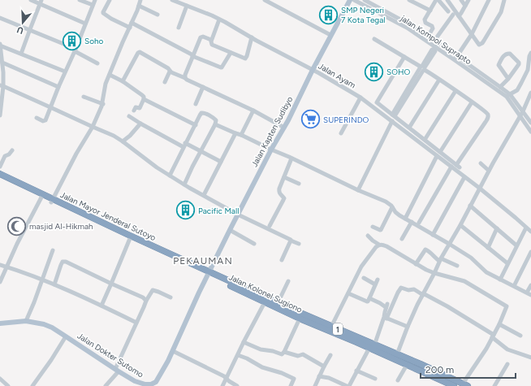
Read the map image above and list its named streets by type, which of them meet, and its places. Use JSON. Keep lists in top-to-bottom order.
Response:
{
  "streets": {
    "highway": ["Jalan Mayor Jenderal Sutoyo", "Jalan Kolonel Sugiono", "1"],
    "main road": ["Jalan Kapten Sudibyo", "Jalan Dokter Sutomo"],
    "street": ["jalan Kompol Suprapto", "Jalan Ayam"]
  },
  "crossings": [
    ["Jalan Ayam", "Jalan Kapten Sudibyo"],
    ["Jalan Kapten Sudibyo", "Jalan Mayor Jenderal Sutoyo"],
    ["Jalan Kapten Sudibyo", "Jalan Kolonel Sugiono"],
    ["Jalan Kapten Sudibyo", "Jalan Dokter Sutomo"],
    ["Jalan Mayor Jenderal Sutoyo", "Jalan Kolonel Sugiono"],
    ["Jalan Mayor Jenderal Sutoyo", "1"],
    ["Jalan Mayor Jenderal Sutoyo", "Jalan Dokter Sutomo"],
    ["Jalan Kolonel Sugiono", "Jalan Dokter Sutomo"]
  ],
  "districts": ["PEKAUMAN"],
  "places": {
    "building": [
      "SMP Negeri 7 Kota Tegal",
      "Soho",
      "SOHO",
      "Pacific Mall"
    ],
    "supermarket": ["SUPERINDO"],
    "mosque": ["masjid Al-Hikmah"]
  },
  "scale_bar": "200 m",
  "north": "bottom"
}
